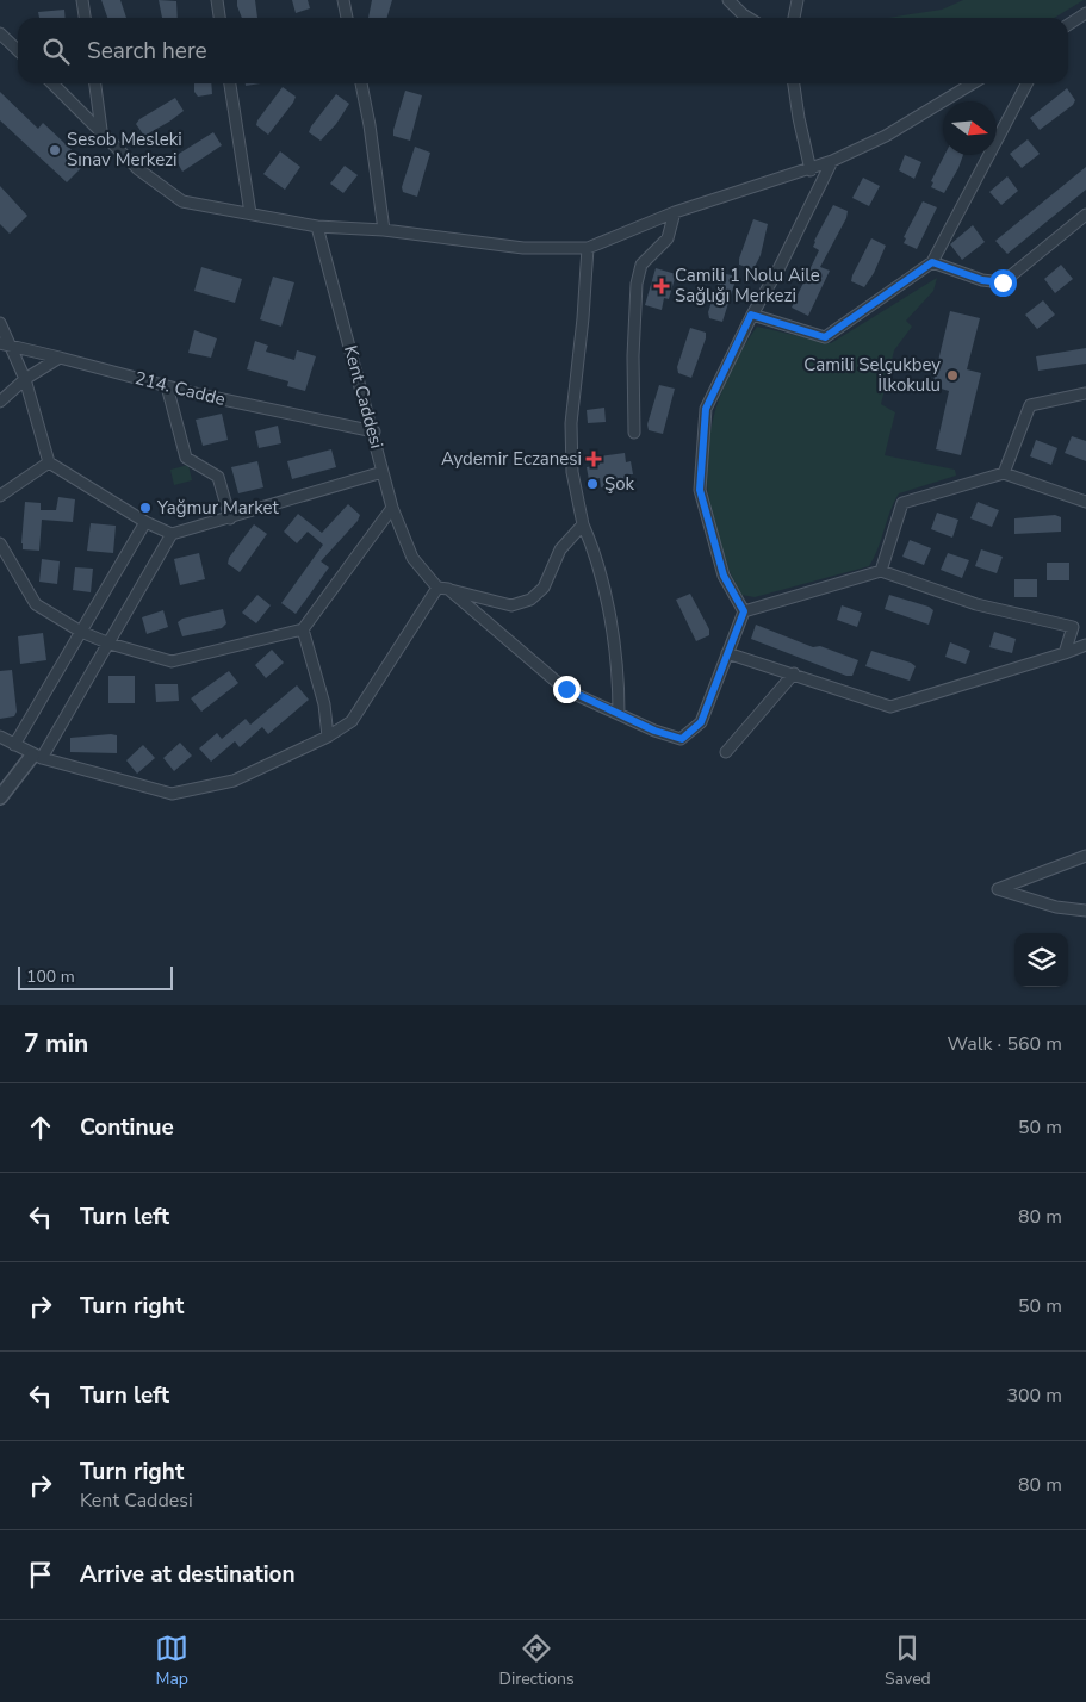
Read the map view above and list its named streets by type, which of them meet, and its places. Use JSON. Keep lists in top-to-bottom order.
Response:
{
  "streets": {
    "street": ["214. Cadde", "Kent Caddesi"]
  },
  "crossings": [
    ["214. Cadde", "Kent Caddesi"]
  ],
  "places": {
    "other": [
      "Sesob Mesleki Sınav Merkezi",
      "Camili Selçukbey İlkokulu",
      "Şok",
      "Yağmur Market"
    ],
    "health": ["Camili 1 Nolu Aile Sağlığı Merkezi", "Aydemir Eczanesi"]
  },
  "scale_bar": "100 m",
  "north": "right",
  "page": {
    "search": "Search here",
    "scale": "100 m",
    "heading": ["7 min", "Walk · 560 m"],
    "list": [
      ["Continue", "50 m"],
      ["Turn left", "80 m"],
      ["Turn right", "50 m"],
      ["Turn left", "300 m"],
      ["Turn right", "Kent Caddesi", "80 m"],
      "Arrive at destination"
    ],
    "nav": ["Map", "Directions", "Saved"]
  }
}
